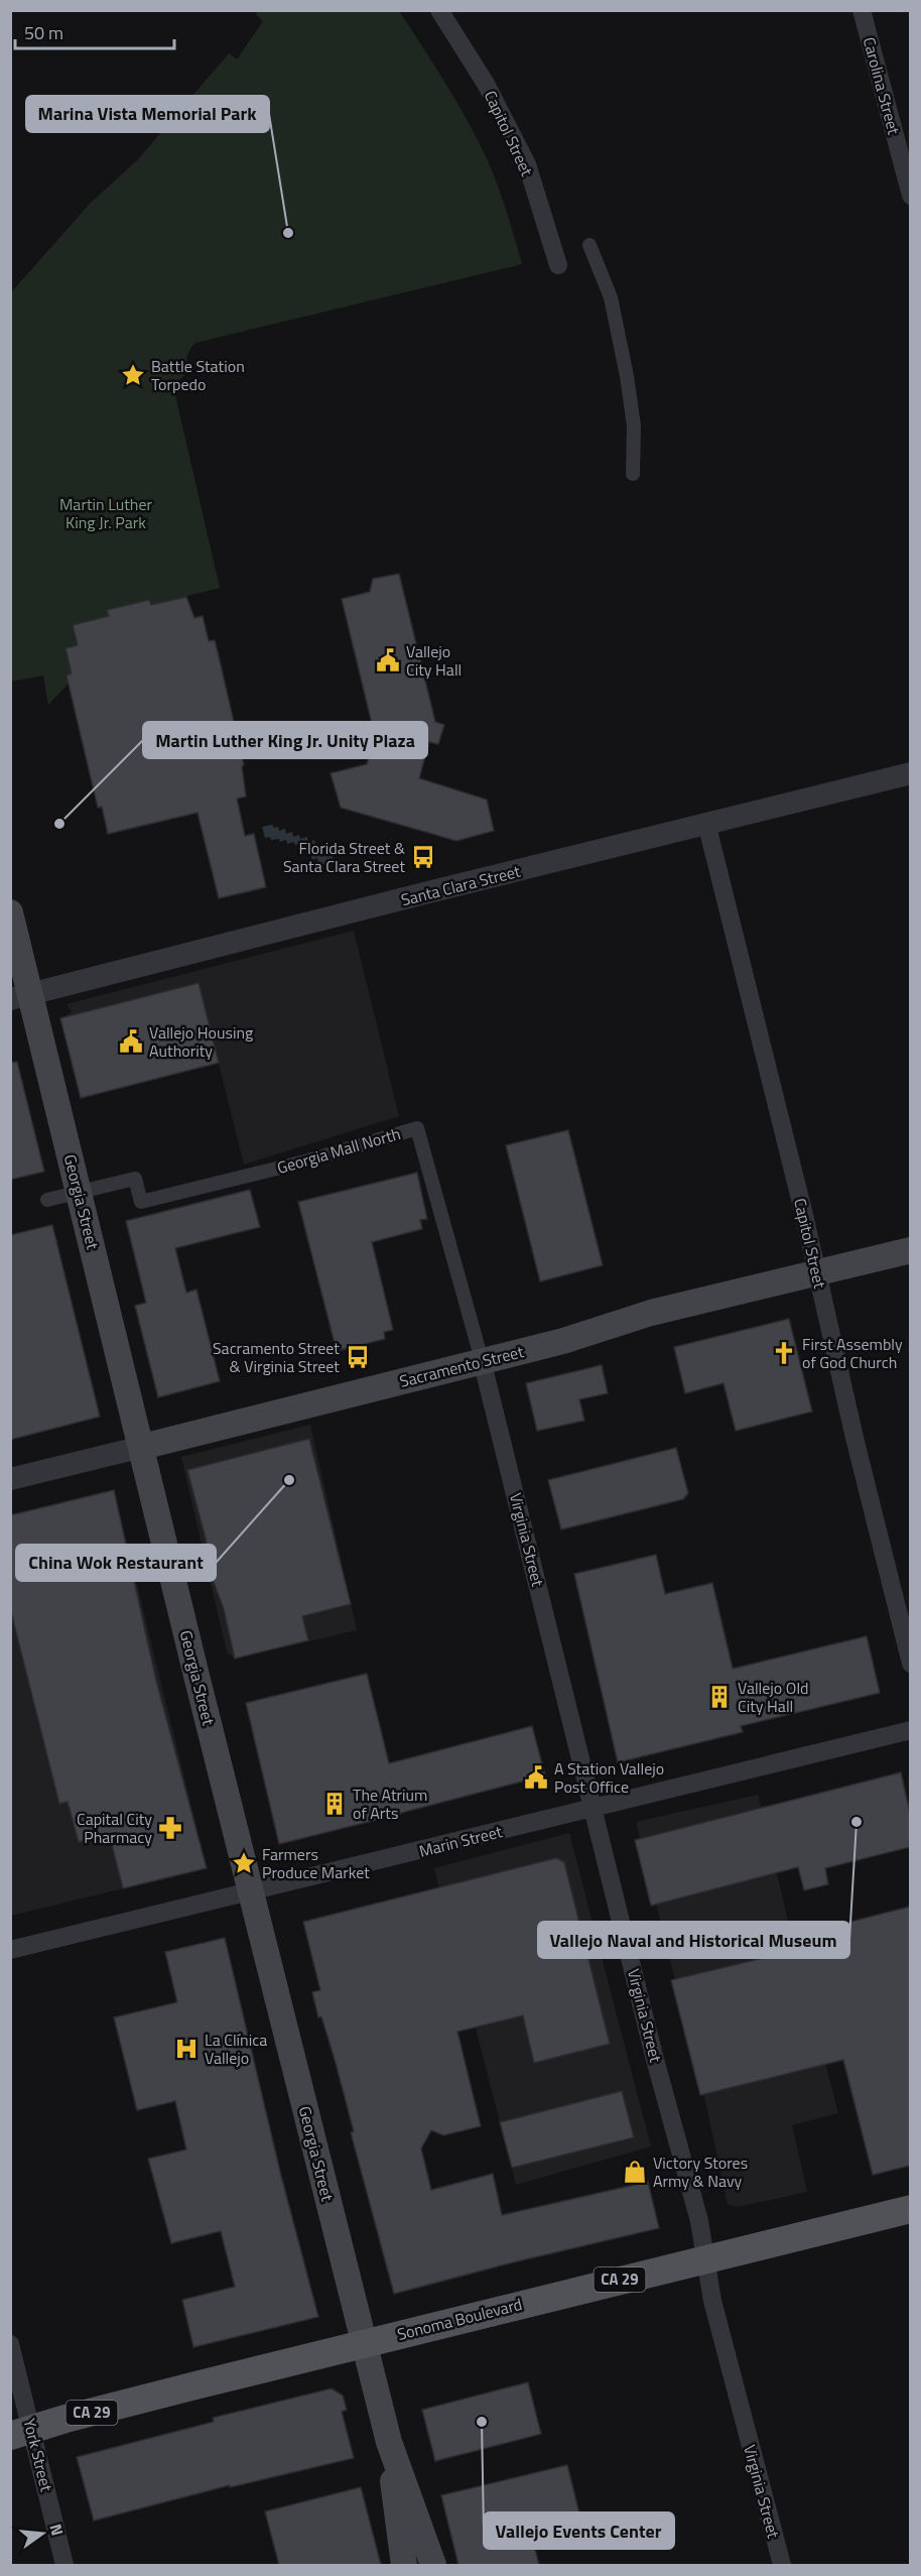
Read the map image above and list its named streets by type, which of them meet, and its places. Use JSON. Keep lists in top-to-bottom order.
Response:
{
  "streets": {
    "main road": [
      "Georgia Street",
      "Sacramento Street",
      "CA 29",
      "Sonoma Boulevard"
    ],
    "street": [
      "Carolina Street",
      "Capitol Street",
      "Santa Clara Street",
      "Georgia Mall North",
      "Virginia Street",
      "Marin Street",
      "York Street"
    ]
  },
  "crossings": [
    ["Capitol Street", "Santa Clara Street"],
    ["Capitol Street", "Sacramento Street"],
    ["Santa Clara Street", "Georgia Street"],
    ["Georgia Mall North", "Georgia Street"],
    ["Georgia Mall North", "Sacramento Street"],
    ["Georgia Mall North", "Virginia Street"],
    ["Georgia Street", "Sacramento Street"],
    ["Georgia Street", "Marin Street"],
    ["Georgia Street", "Sonoma Boulevard"],
    ["Sacramento Street", "Virginia Street"],
    ["Virginia Street", "Marin Street"],
    ["Virginia Street", "Sonoma Boulevard"],
    ["Sonoma Boulevard", "York Street"]
  ],
  "parks": ["Martin Luther King Jr. Park"],
  "places": {
    "other": [
      "Marina Vista Memorial Park",
      "Martin Luther King Jr. Unity Plaza",
      "China Wok Restaurant",
      "Vallejo Naval and Historical Museum",
      "Vallejo Events Center"
    ],
    "place": ["Battle Station Torpedo", "Farmers Produce Market"],
    "public building": ["Vallejo City Hall", "Vallejo Housing Authority", "A Station Vallejo Post Office"],
    "bus stop": ["Florida Street & Santa Clara Street", "Sacramento Street & Virginia Street"],
    "church": ["First Assembly of God Church"],
    "building": ["Vallejo Old City Hall", "The Atrium of Arts"],
    "pharmacy": ["Capital City Pharmacy"],
    "hospital": ["La Clínica Vallejo"],
    "shop": ["Victory Stores Army & Navy"]
  },
  "scale_bar": "50 m",
  "north": "right"
}
